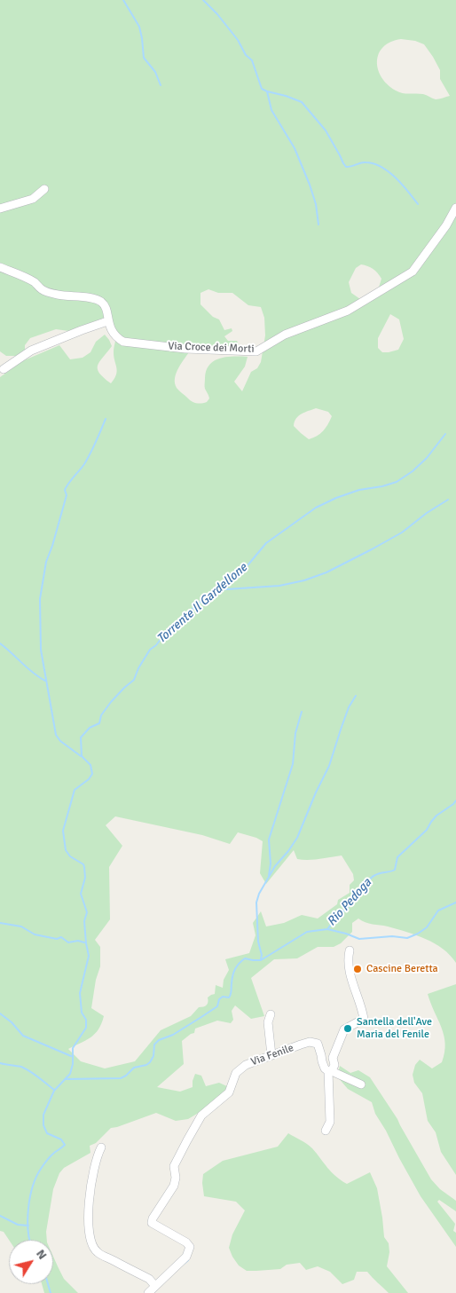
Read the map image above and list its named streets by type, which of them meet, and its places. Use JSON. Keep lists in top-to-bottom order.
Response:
{
  "streets": {
    "street": ["Via Croce dei Morti", "Via Fenile"]
  },
  "water": ["Torrente Il Gardellone", "Rio Pedoga"],
  "places": ["Cascine Beretta", "Santella dell'Ave Maria del Fenile"],
  "north": "top right"
}
